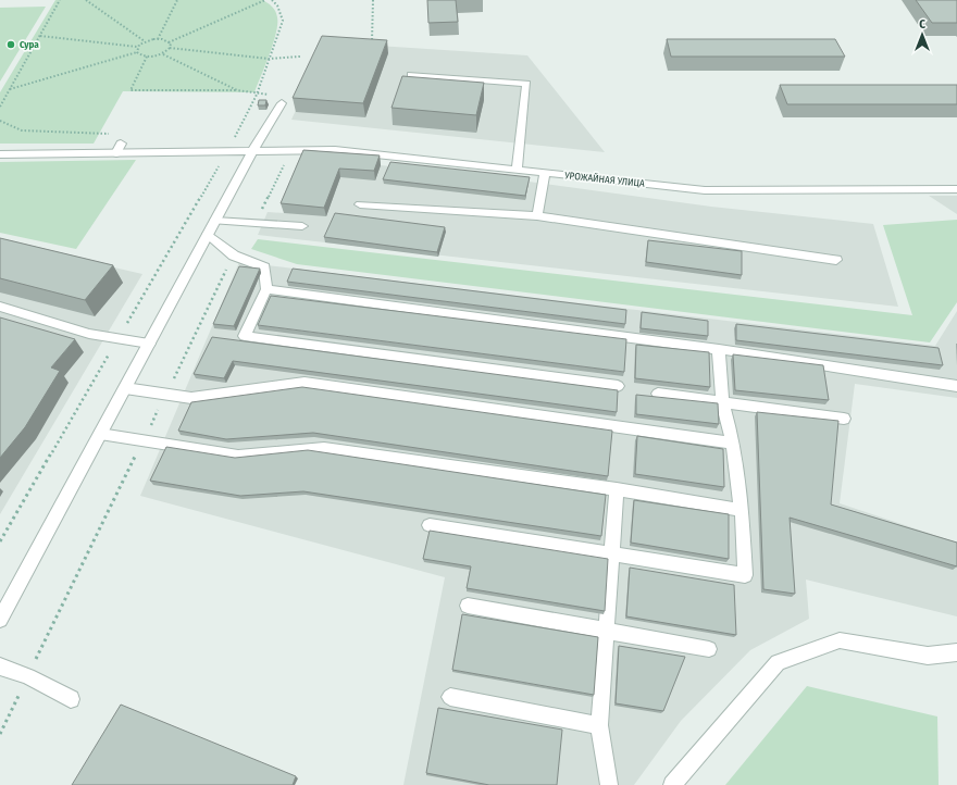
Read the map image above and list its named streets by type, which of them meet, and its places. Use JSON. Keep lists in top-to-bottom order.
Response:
{
  "streets": {
    "street": ["УРОЖАЙНАЯ УЛИЦА"]
  },
  "places": ["Сура"],
  "north": "top"
}
